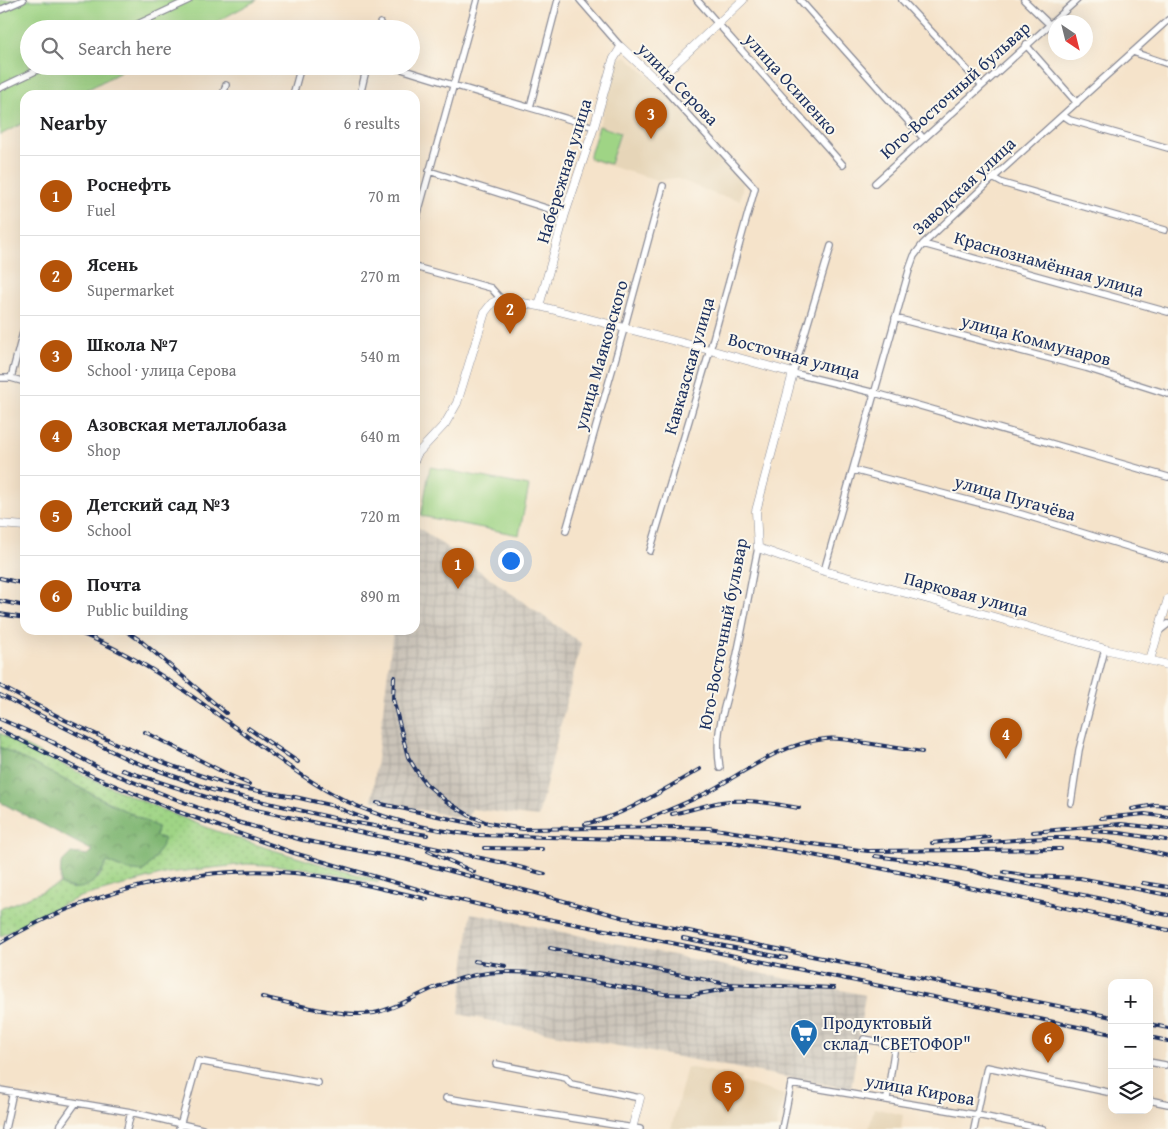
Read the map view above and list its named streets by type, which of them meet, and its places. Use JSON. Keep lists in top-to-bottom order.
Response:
{
  "streets": {
    "main road": [
      "улица Серова",
      "Юго-Восточный бульвар",
      "Набережная улица",
      "Восточная улица",
      "Парковая улица"
    ],
    "street": [
      "улица Осипенко",
      "Заводская улица",
      "Краснознамённая улица",
      "улица Коммунаров",
      "улица Маяковского",
      "Кавказская улица",
      "улица Пугачёва",
      "улица Кирова"
    ]
  },
  "crossings": [
    ["улица Серова", "Набережная улица"],
    ["улица Серова", "Кавказская улица"],
    ["Юго-Восточный бульвар", "Восточная улица"],
    ["Юго-Восточный бульвар", "Парковая улица"],
    ["Набережная улица", "Восточная улица"],
    ["Заводская улица", "Краснознамённая улица"],
    ["Заводская улица", "улица Коммунаров"],
    ["Заводская улица", "Восточная улица"],
    ["Заводская улица", "улица Пугачёва"],
    ["Заводская улица", "Парковая улица"],
    ["улица Маяковского", "Восточная улица"],
    ["Восточная улица", "Кавказская улица"]
  ],
  "places": {
    "supermarket": ["Продуктовый склад \"СВЕТОФОР\""]
  },
  "north": "bottom right",
  "page": {
    "search": "Search here",
    "heading": ["Nearby", "6 results"],
    "pins": [
      "3",
      "2",
      "1",
      "4",
      "6",
      "5"
    ],
    "list": [
      {
        "mark": "1",
        "name": "Роснефть",
        "note": "Fuel",
        "value": "70 m"
      },
      {
        "mark": "2",
        "name": "Ясень",
        "note": "Supermarket",
        "value": "270 m"
      },
      {
        "mark": "3",
        "name": "Школа №7",
        "note": "School · улица Серова",
        "value": "540 m"
      },
      {
        "mark": "4",
        "name": "Азовская металлобаза",
        "note": "Shop",
        "value": "640 m"
      },
      {
        "mark": "5",
        "name": "Детский сад №3",
        "note": "School",
        "value": "720 m"
      },
      {
        "mark": "6",
        "name": "Почта",
        "note": "Public building",
        "value": "890 m"
      }
    ],
    "map_buttons": ["+", "−"]
  }
}
